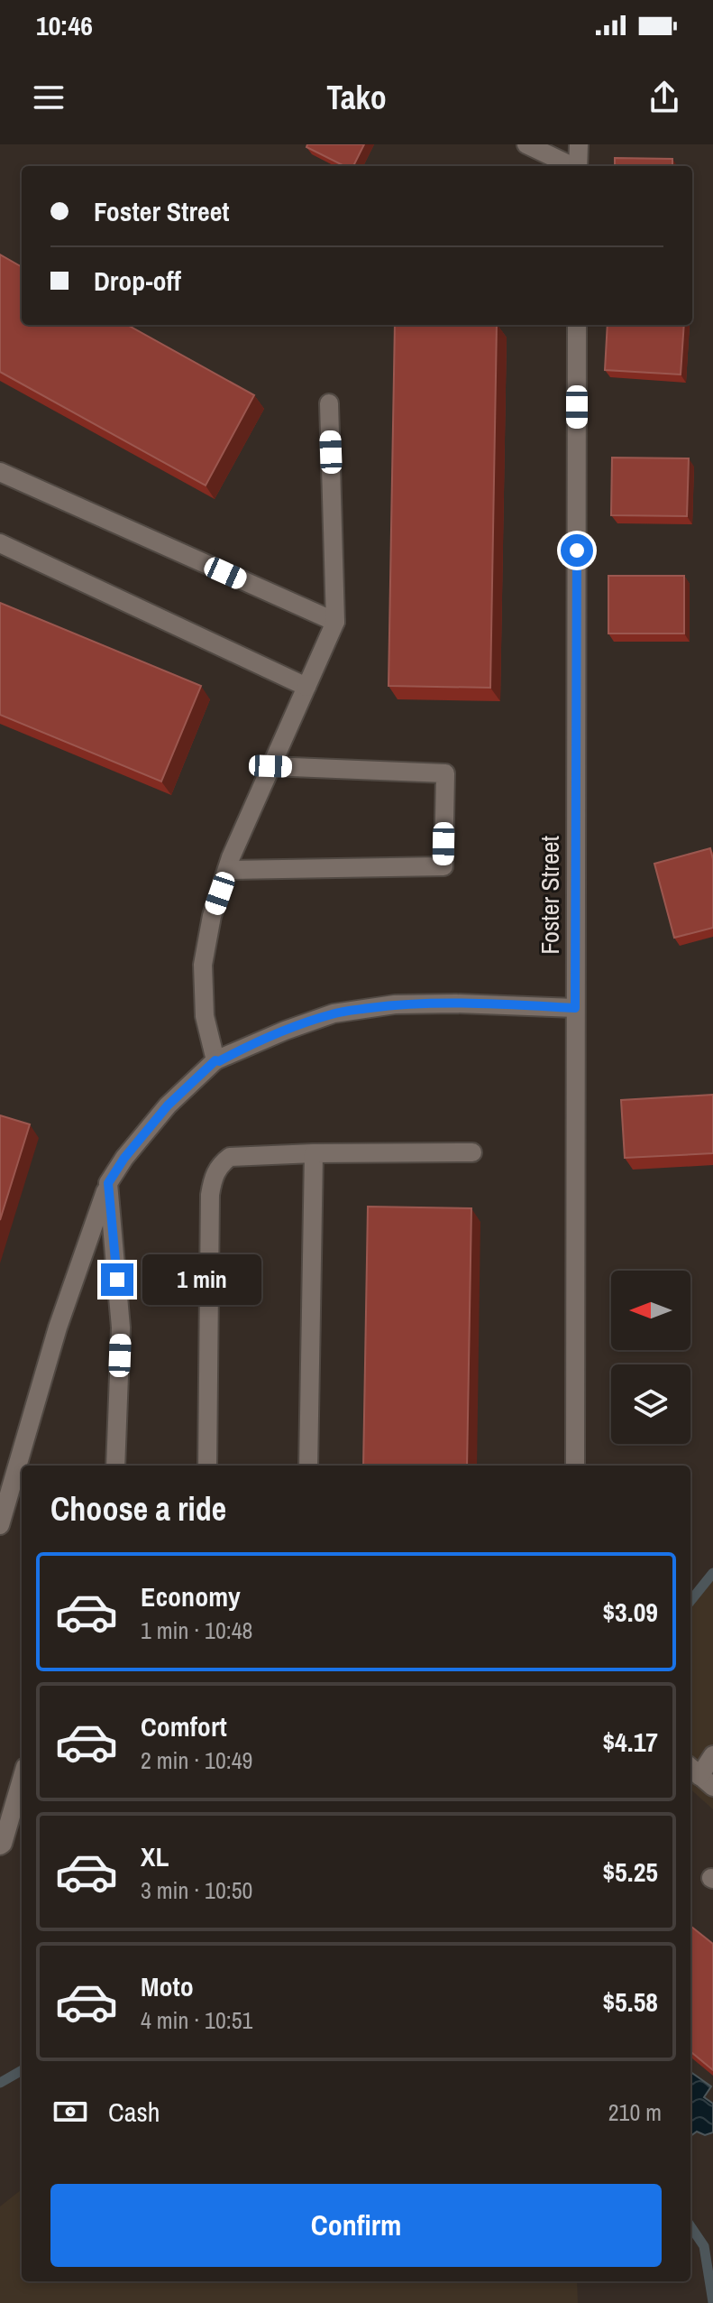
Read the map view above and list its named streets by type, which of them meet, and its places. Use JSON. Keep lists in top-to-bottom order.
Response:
{
  "streets": {
    "street": ["Foster Street"]
  },
  "north": "left",
  "page": {
    "status": "10:46",
    "header": "Tako",
    "banner": ["Foster Street", "Drop-off"],
    "bubble": "1 min",
    "heading": "Choose a ride",
    "list": [
      {
        "name": "Economy",
        "note": "1 min · 10:48",
        "value": "$3.09"
      },
      {
        "name": "Comfort",
        "note": "2 min · 10:49",
        "value": "$4.17"
      },
      {
        "name": "XL",
        "note": "3 min · 10:50",
        "value": "$5.25"
      },
      {
        "name": "Moto",
        "note": "4 min · 10:51",
        "value": "$5.58"
      }
    ],
    "pay": ["Cash", "210 m"],
    "buttons": "Confirm"
  }
}
